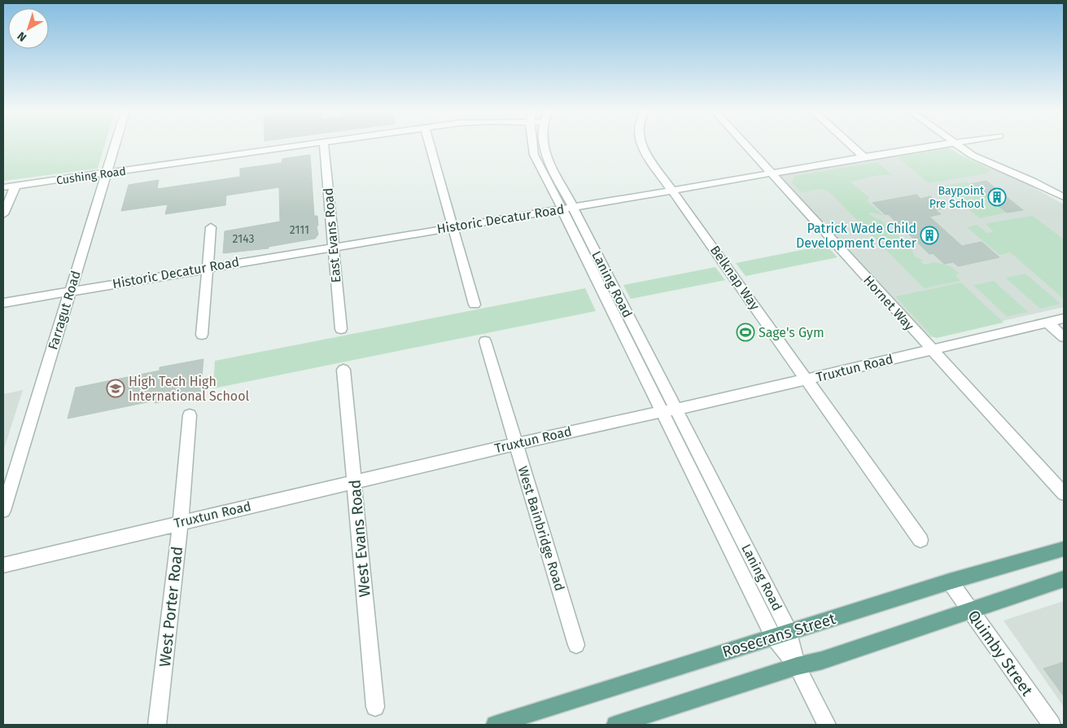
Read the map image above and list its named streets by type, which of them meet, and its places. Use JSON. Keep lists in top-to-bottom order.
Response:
{
  "streets": {
    "main road": ["Rosecrans Street"],
    "street": [
      "Cushing Road",
      "Historic Decatur Road",
      "East Evans Road",
      "Belknap Way",
      "Laning Road",
      "Hornet Way",
      "Farragut Road",
      "Truxtun Road",
      "West Bainbridge Road",
      "West Evans Road",
      "West Porter Road",
      "Quimby Street"
    ]
  },
  "crossings": [
    ["Cushing Road", "Farragut Road"],
    ["Historic Decatur Road", "East Evans Road"],
    ["Historic Decatur Road", "Belknap Way"],
    ["Historic Decatur Road", "Laning Road"],
    ["Historic Decatur Road", "Hornet Way"],
    ["Historic Decatur Road", "Farragut Road"],
    ["Belknap Way", "Truxtun Road"],
    ["Laning Road", "Truxtun Road"],
    ["Laning Road", "Rosecrans Street"],
    ["Hornet Way", "Truxtun Road"],
    ["Truxtun Road", "West Bainbridge Road"],
    ["Truxtun Road", "West Evans Road"],
    ["Truxtun Road", "West Porter Road"],
    ["Rosecrans Street", "Quimby Street"]
  ],
  "places": {
    "building": ["Baypoint Pre School", "Patrick Wade Child Development Center"],
    "sports": ["Sage's Gym"],
    "school or university": ["High Tech High International School"]
  },
  "house_numbers": ["2111", "2143"],
  "north": "bottom left"
}
